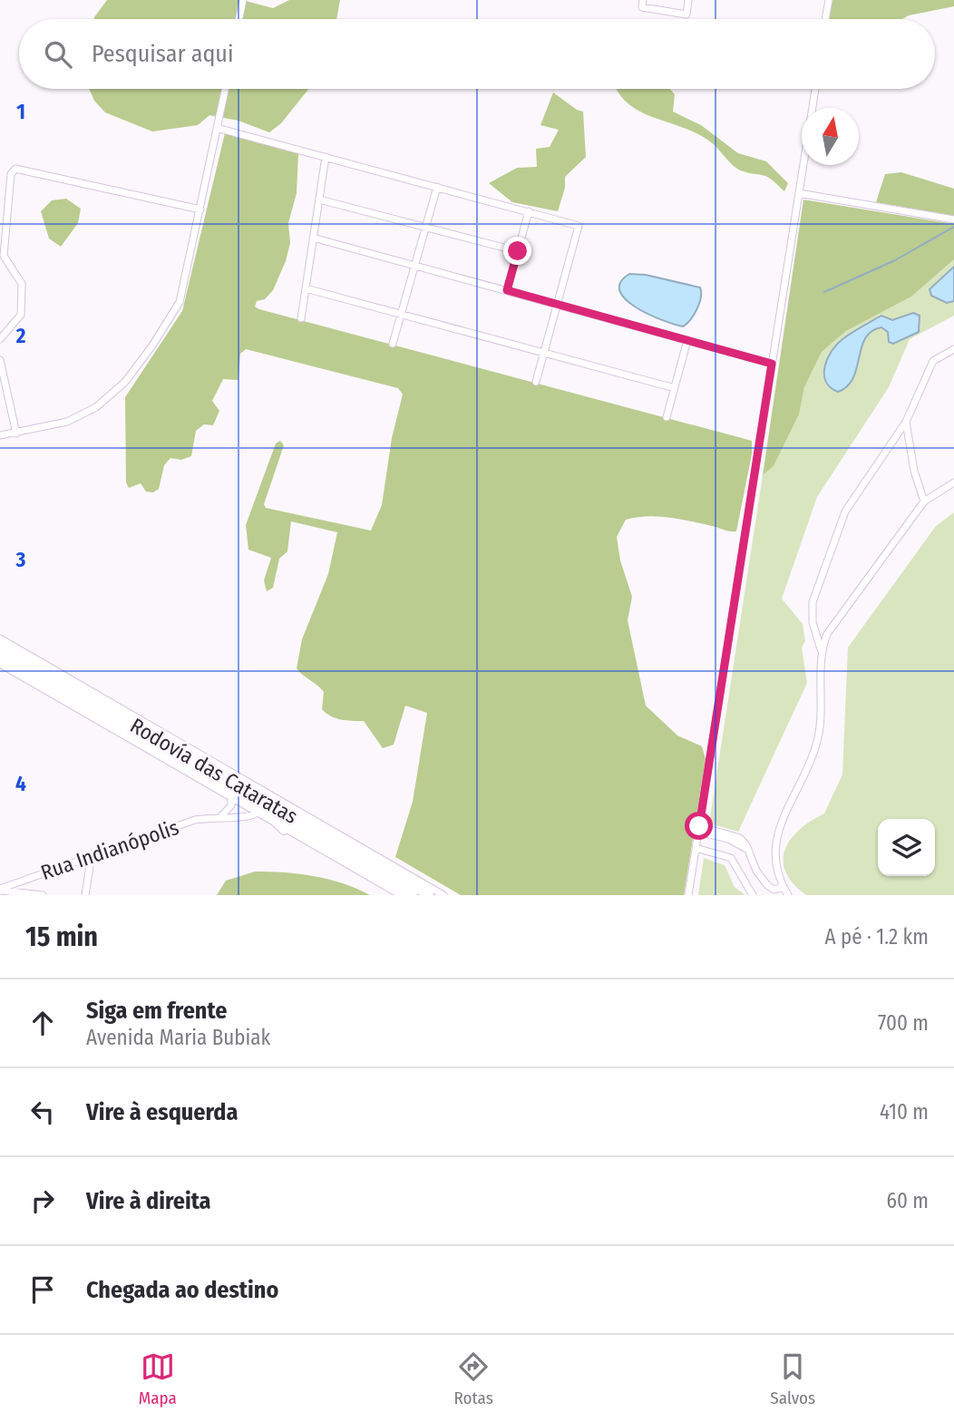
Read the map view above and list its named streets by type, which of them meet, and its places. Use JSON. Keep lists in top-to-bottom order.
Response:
{
  "streets": {
    "highway": ["Rodovía das Cataratas"],
    "street": ["Rua Indianópolis"]
  },
  "crossings": [
    ["Rodovía das Cataratas", "Rua Indianópolis"]
  ],
  "north": "top",
  "page": {
    "search": "Pesquisar aqui",
    "heading": ["15 min", "A pé · 1.2 km"],
    "list": [
      ["Siga em frente", "Avenida Maria Bubiak", "700 m"],
      ["Vire à esquerda", "410 m"],
      ["Vire à direita", "60 m"],
      "Chegada ao destino"
    ],
    "nav": ["Mapa", "Rotas", "Salvos"]
  },
  "grid": {
    "rows": [
      "1",
      "2",
      "3",
      "4"
    ]
  }
}
